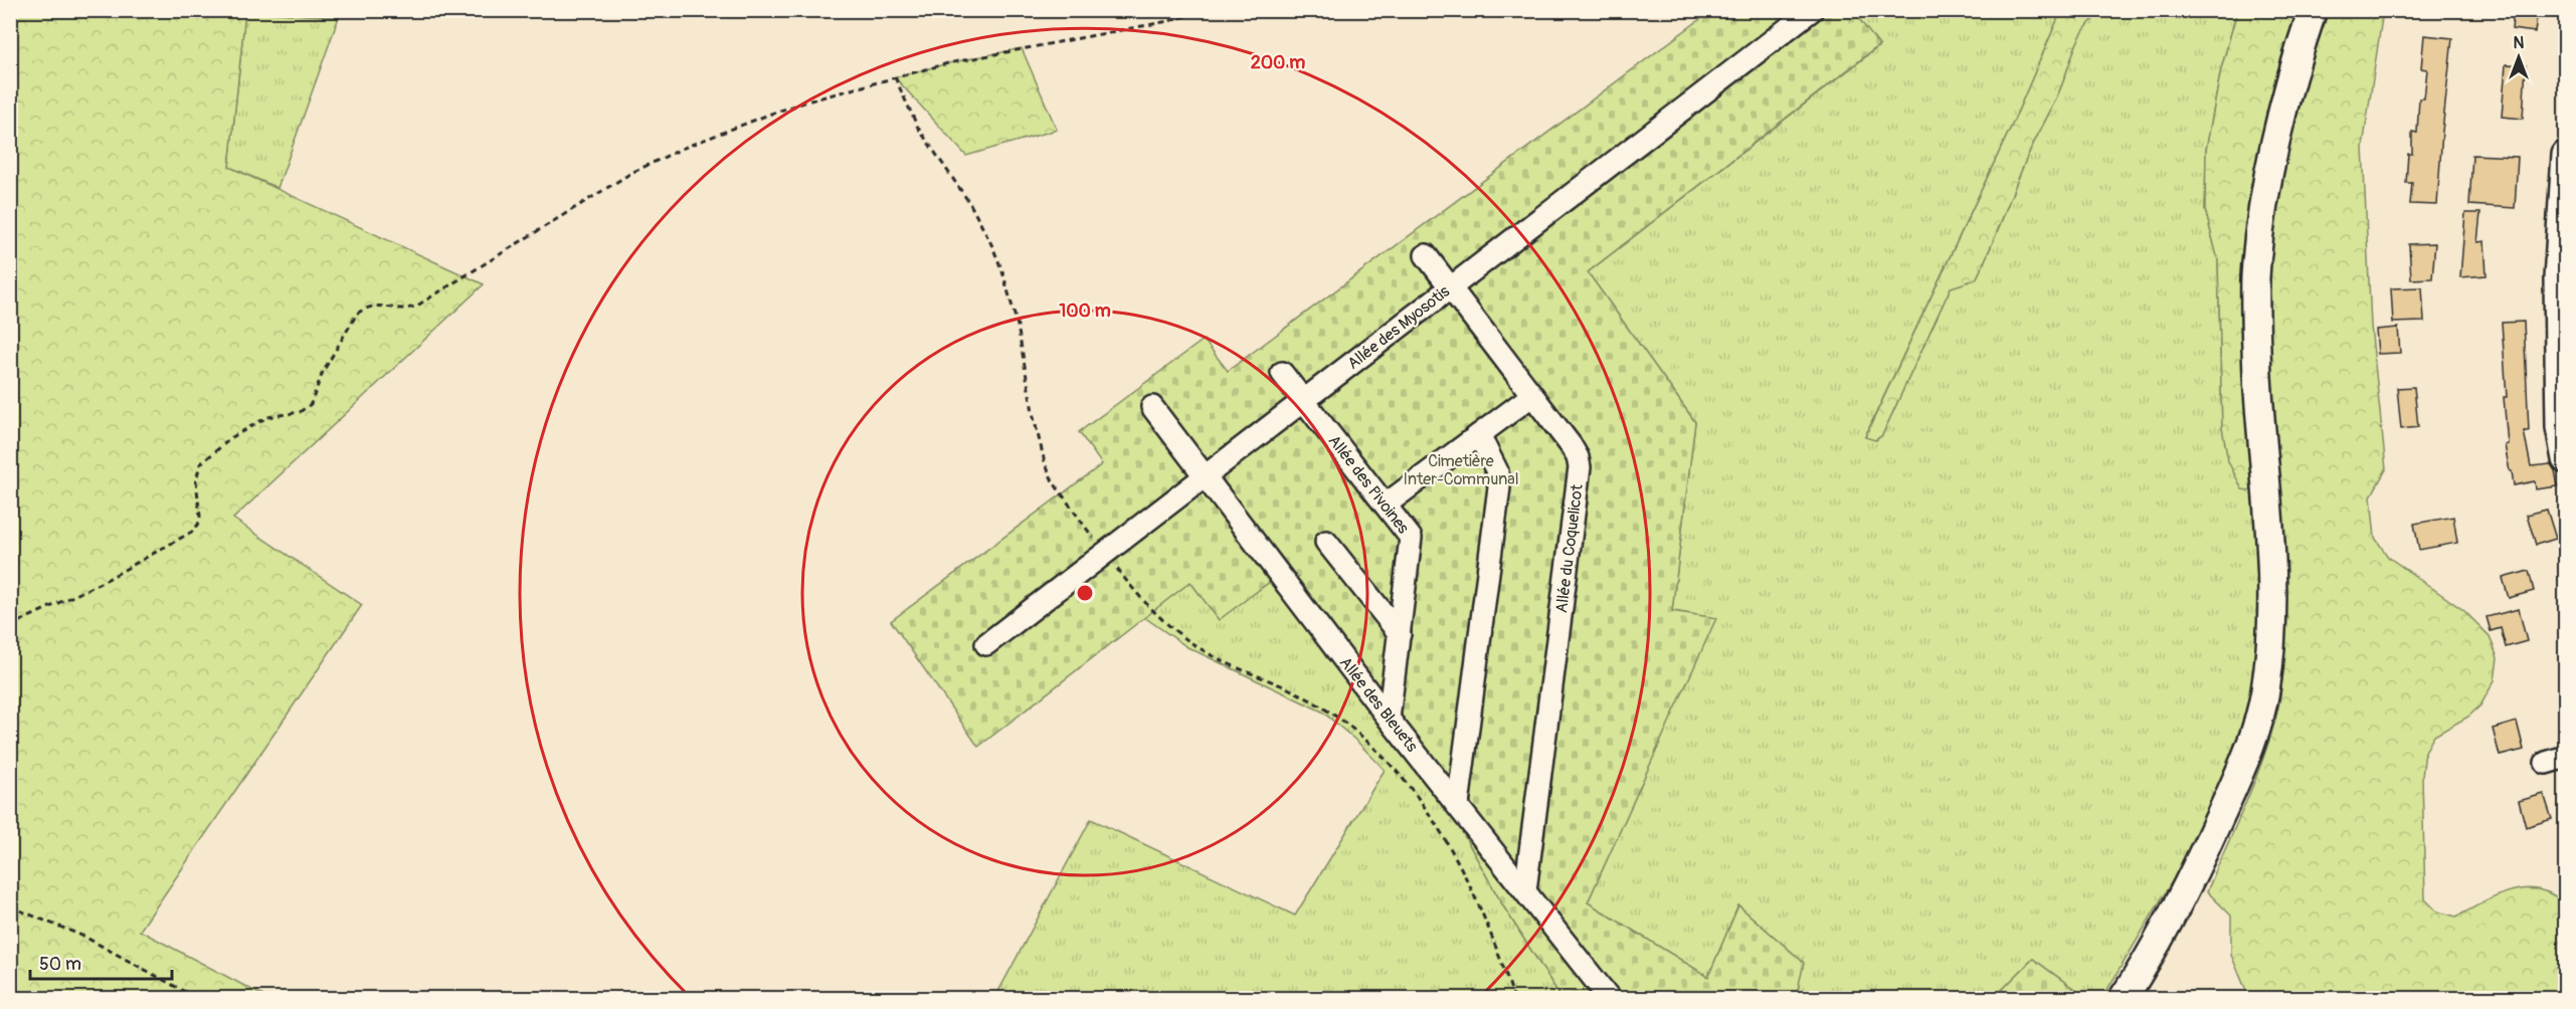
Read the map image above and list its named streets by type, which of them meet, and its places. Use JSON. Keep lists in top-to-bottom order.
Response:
{
  "streets": {
    "lane": [
      "Allée des Myosotis",
      "Allée des Pivoines",
      "Allée du Coquelicot",
      "Allée des Bleuets"
    ]
  },
  "crossings": [
    ["Allée des Myosotis", "Allée des Pivoines"],
    ["Allée des Myosotis", "Allée du Coquelicot"],
    ["Allée des Myosotis", "Allée des Bleuets"],
    ["Allée des Pivoines", "Allée des Bleuets"],
    ["Allée du Coquelicot", "Allée des Bleuets"]
  ],
  "parks": ["Cimetière Inter-Communal"],
  "scale_bar": "50 m",
  "north": "top",
  "rings": ["200 m", "100 m"]
}
